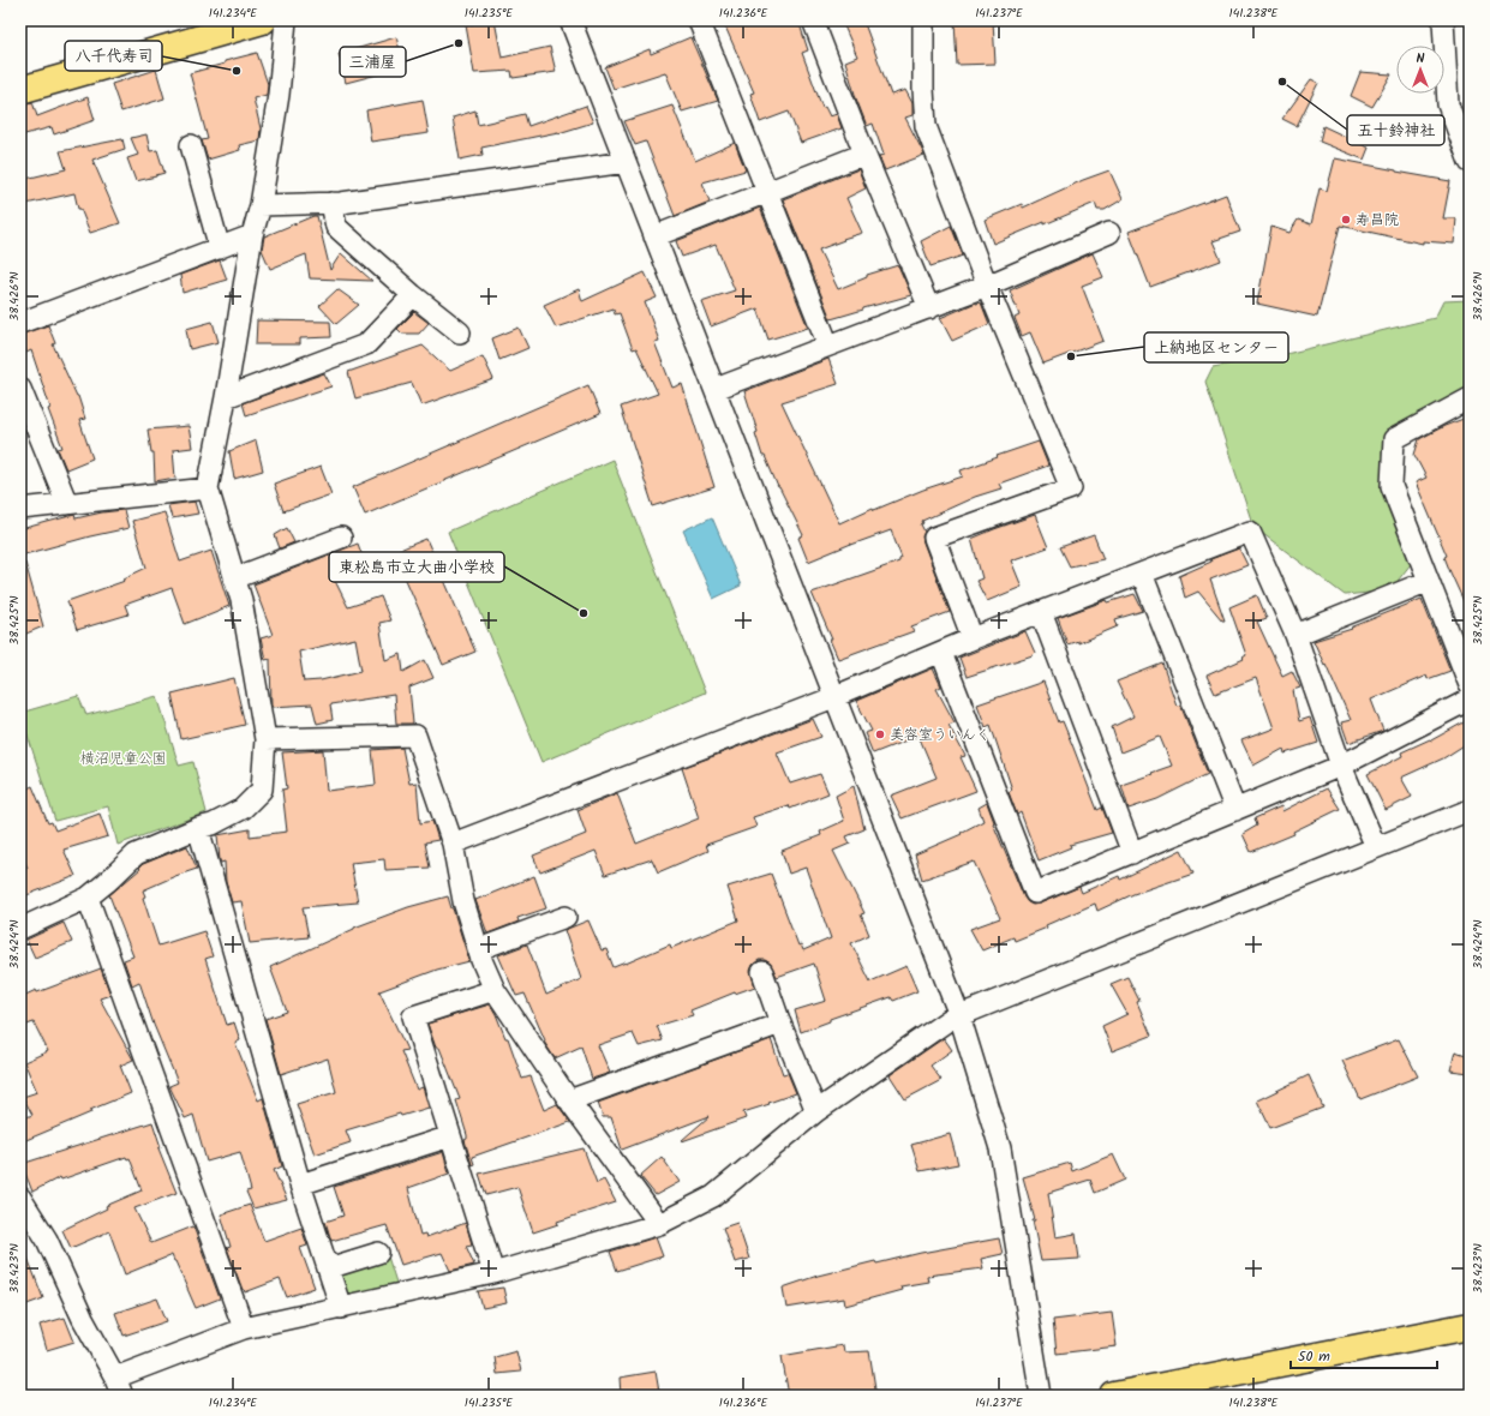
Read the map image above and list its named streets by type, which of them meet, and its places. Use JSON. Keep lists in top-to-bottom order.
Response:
{
  "parks": ["横沼児童公園"],
  "places": [
    "三浦屋",
    "八千代寿司",
    "五十鈴神社",
    "寿昌院",
    "上納地区センター",
    "東松島市立大曲小学校",
    "美容室ういんく"
  ],
  "scale_bar": "50 m",
  "north": "top",
  "coordinates": [
    "141.234°E",
    "141.235°E",
    "141.236°E",
    "141.237°E",
    "141.238°E",
    "38.426°N",
    "38.425°N",
    "38.424°N",
    "38.423°N"
  ]
}
